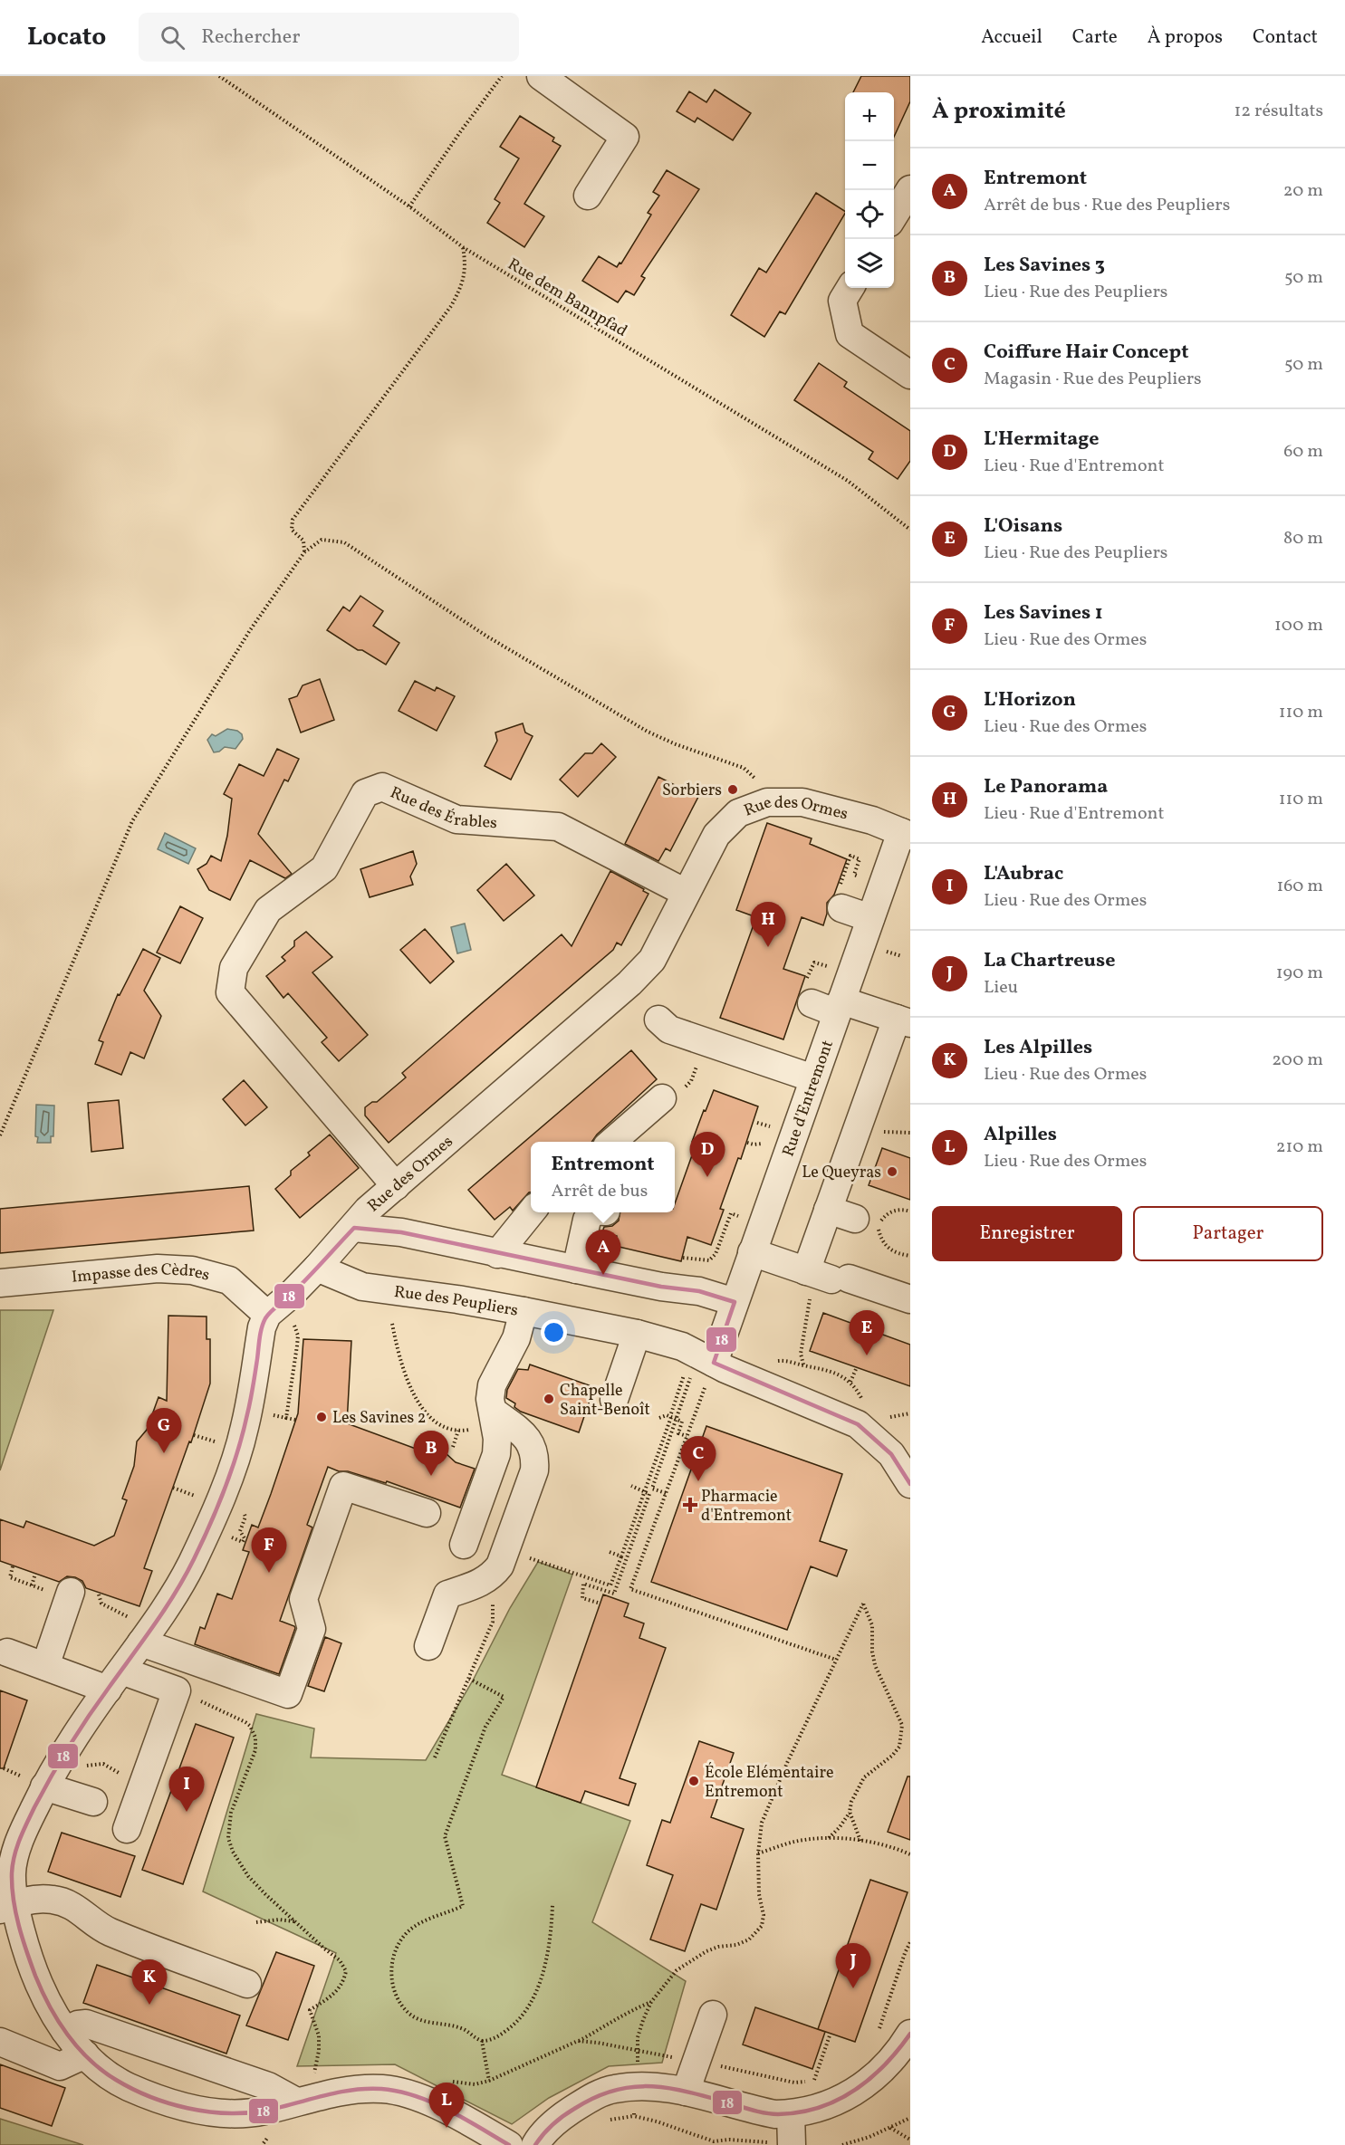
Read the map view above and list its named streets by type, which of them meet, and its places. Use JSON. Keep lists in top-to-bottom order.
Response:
{
  "streets": {
    "street": [
      "Rue des Érables",
      "Rue des Ormes",
      "Rue d'Entremont",
      "Impasse des Cèdres",
      "Rue des Peupliers"
    ],
    "path": ["Rue dem Bannpfad"]
  },
  "crossings": [
    ["Rue des Érables", "Rue des Ormes"],
    ["Rue des Ormes", "Rue d'Entremont"],
    ["Rue des Ormes", "Impasse des Cèdres"],
    ["Rue des Ormes", "Rue des Peupliers"],
    ["Rue d'Entremont", "Rue des Peupliers"]
  ],
  "places": {
    "other": [
      "Sorbiers",
      "Le Queyras",
      "Chapelle Saint-Benoît",
      "Les Savines 2",
      "École Elémentaire Entremont"
    ],
    "health": ["Pharmacie d'Entremont"]
  },
  "lines": ["transit line 18"],
  "page": {
    "header": "Locato",
    "search": "Rechercher",
    "nav": [
      "Accueil",
      "Carte",
      "À propos",
      "Contact"
    ],
    "heading": ["À proximité", "12 résultats"],
    "map_buttons": ["+", "−"],
    "list": [
      {
        "mark": "A",
        "name": "Entremont",
        "note": "Arrêt de bus · Rue des Peupliers",
        "value": "20 m"
      },
      {
        "mark": "B",
        "name": "Les Savines 3",
        "note": "Lieu · Rue des Peupliers",
        "value": "50 m"
      },
      {
        "mark": "C",
        "name": "Coiffure Hair Concept",
        "note": "Magasin · Rue des Peupliers",
        "value": "50 m"
      },
      {
        "mark": "D",
        "name": "L'Hermitage",
        "note": "Lieu · Rue d'Entremont",
        "value": "60 m"
      },
      {
        "mark": "E",
        "name": "L'Oisans",
        "note": "Lieu · Rue des Peupliers",
        "value": "80 m"
      },
      {
        "mark": "F",
        "name": "Les Savines 1",
        "note": "Lieu · Rue des Ormes",
        "value": "100 m"
      },
      {
        "mark": "G",
        "name": "L'Horizon",
        "note": "Lieu · Rue des Ormes",
        "value": "110 m"
      },
      {
        "mark": "H",
        "name": "Le Panorama",
        "note": "Lieu · Rue d'Entremont",
        "value": "110 m"
      },
      {
        "mark": "I",
        "name": "L'Aubrac",
        "note": "Lieu · Rue des Ormes",
        "value": "160 m"
      },
      {
        "mark": "J",
        "name": "La Chartreuse",
        "note": "Lieu",
        "value": "190 m"
      },
      {
        "mark": "K",
        "name": "Les Alpilles",
        "note": "Lieu · Rue des Ormes",
        "value": "200 m"
      },
      {
        "mark": "L",
        "name": "Alpilles",
        "note": "Lieu · Rue des Ormes",
        "value": "210 m"
      }
    ],
    "pins": [
      "H",
      "D",
      "A",
      "E",
      "G",
      "B",
      "C",
      "F",
      "I",
      "J",
      "K",
      "L"
    ],
    "popup": ["Entremont", "Arrêt de bus"],
    "buttons": ["Enregistrer", "Partager"]
  }
}
